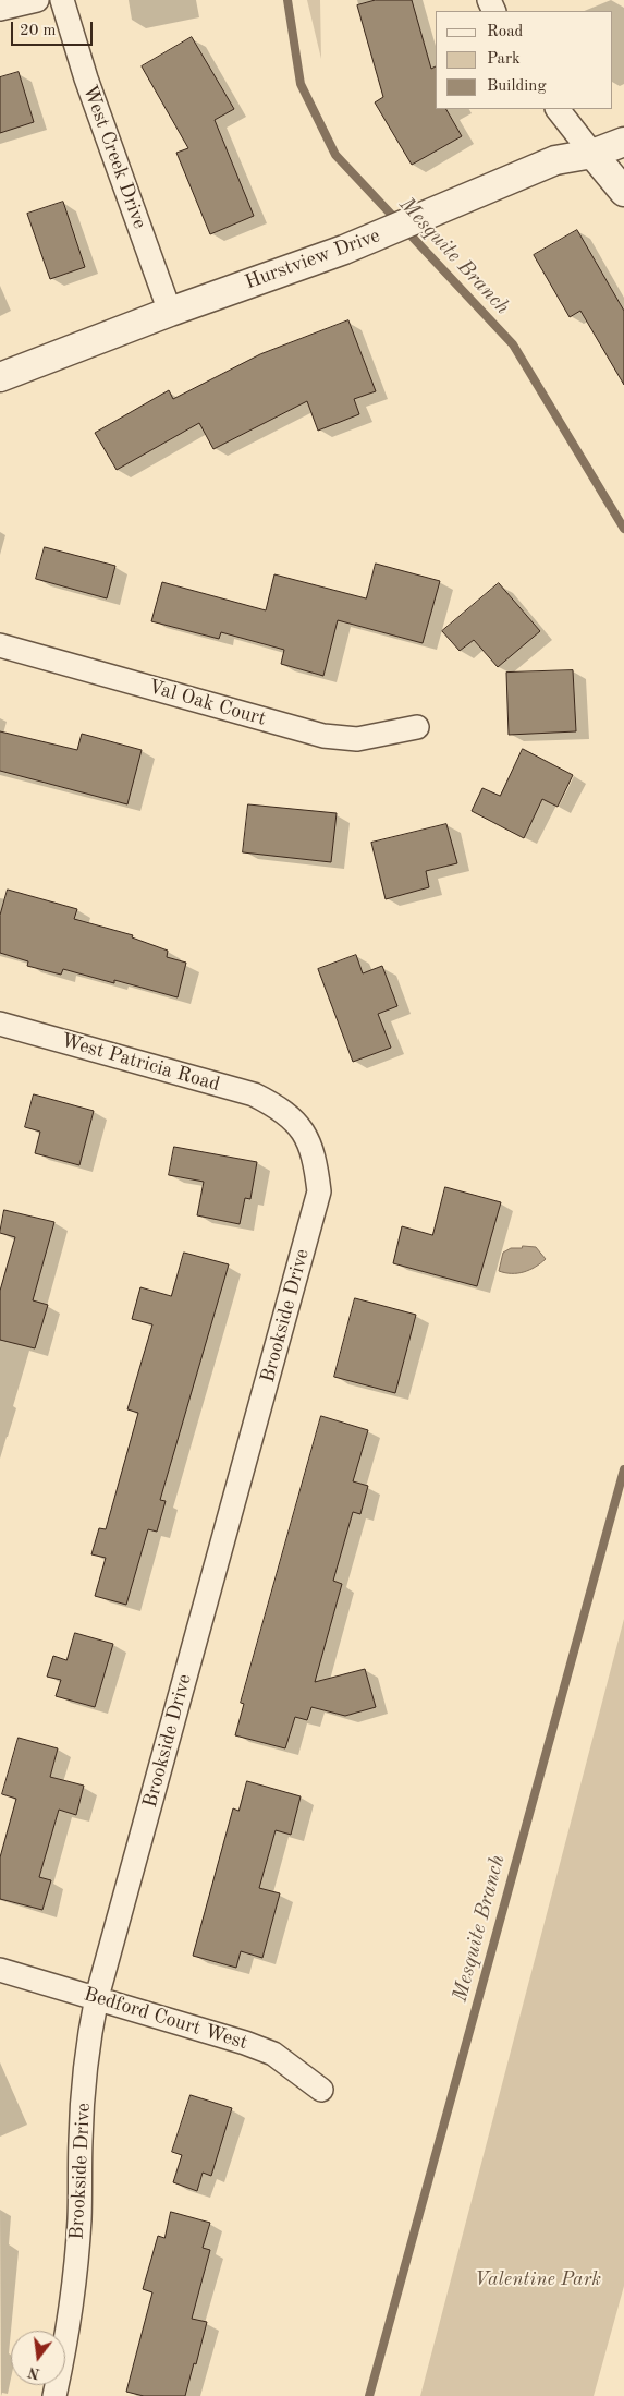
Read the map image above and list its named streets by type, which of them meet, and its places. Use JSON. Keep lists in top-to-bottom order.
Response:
{
  "streets": {
    "street": [
      "West Creek Drive",
      "Hurstview Drive",
      "Val Oak Court",
      "West Patricia Road",
      "Brookside Drive",
      "Bedford Court West"
    ]
  },
  "crossings": [
    ["West Creek Drive", "Hurstview Drive"],
    ["West Patricia Road", "Brookside Drive"],
    ["Brookside Drive", "Bedford Court West"]
  ],
  "water": ["Mesquite Branch"],
  "parks": ["Valentine Park"],
  "legend": ["Road", "Park", "Building"],
  "scale_bar": "20 m",
  "north": "bottom"
}
